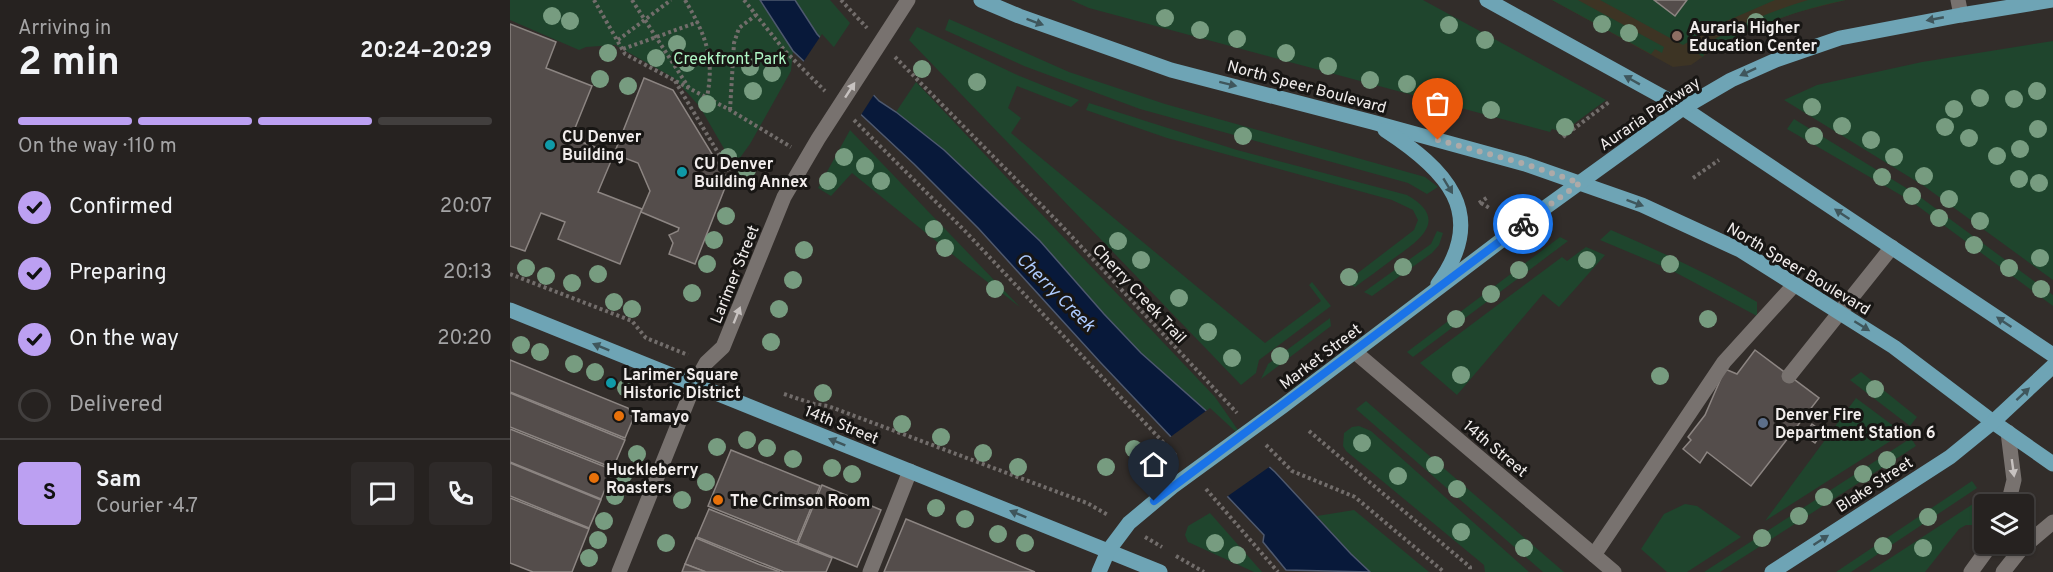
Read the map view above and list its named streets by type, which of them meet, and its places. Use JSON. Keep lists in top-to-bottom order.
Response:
{
  "streets": {
    "main road": [
      "North Speer Boulevard",
      "Auraria Parkway",
      "Market Street",
      "14th Street",
      "Blake Street"
    ],
    "street": ["Larimer Street"],
    "path": ["Cherry Creek Trail"]
  },
  "crossings": [
    ["North Speer Boulevard", "Auraria Parkway"],
    ["North Speer Boulevard", "Market Street"],
    ["North Speer Boulevard", "Blake Street"],
    ["Auraria Parkway", "Market Street"],
    ["Larimer Street", "14th Street"],
    ["Market Street", "14th Street"]
  ],
  "one_way": [
    "Auraria Parkway",
    "Larimer Street",
    "14th Street",
    "Blake Street"
  ],
  "water": ["Cherry Creek"],
  "parks": ["Creekfront Park"],
  "places": [
    "Auraria Higher Education Center",
    "CU Denver Building",
    "CU Denver Building Annex",
    "Larimer Square Historic District",
    "Tamayo",
    "Denver Fire Department Station 6",
    "Huckleberry Roasters",
    "The Crimson Room"
  ],
  "page": {
    "heading": ["2 min", "Arriving in", "20:24–20:29"],
    "panel": ["Sam", "Courier · 4.7"],
    "bar": "On the way · 110 m",
    "list": [
      ["Confirmed", "20:07"],
      ["Preparing", "20:13"],
      ["On the way", "20:20"],
      "Delivered"
    ],
    "round": "S"
  }
}
